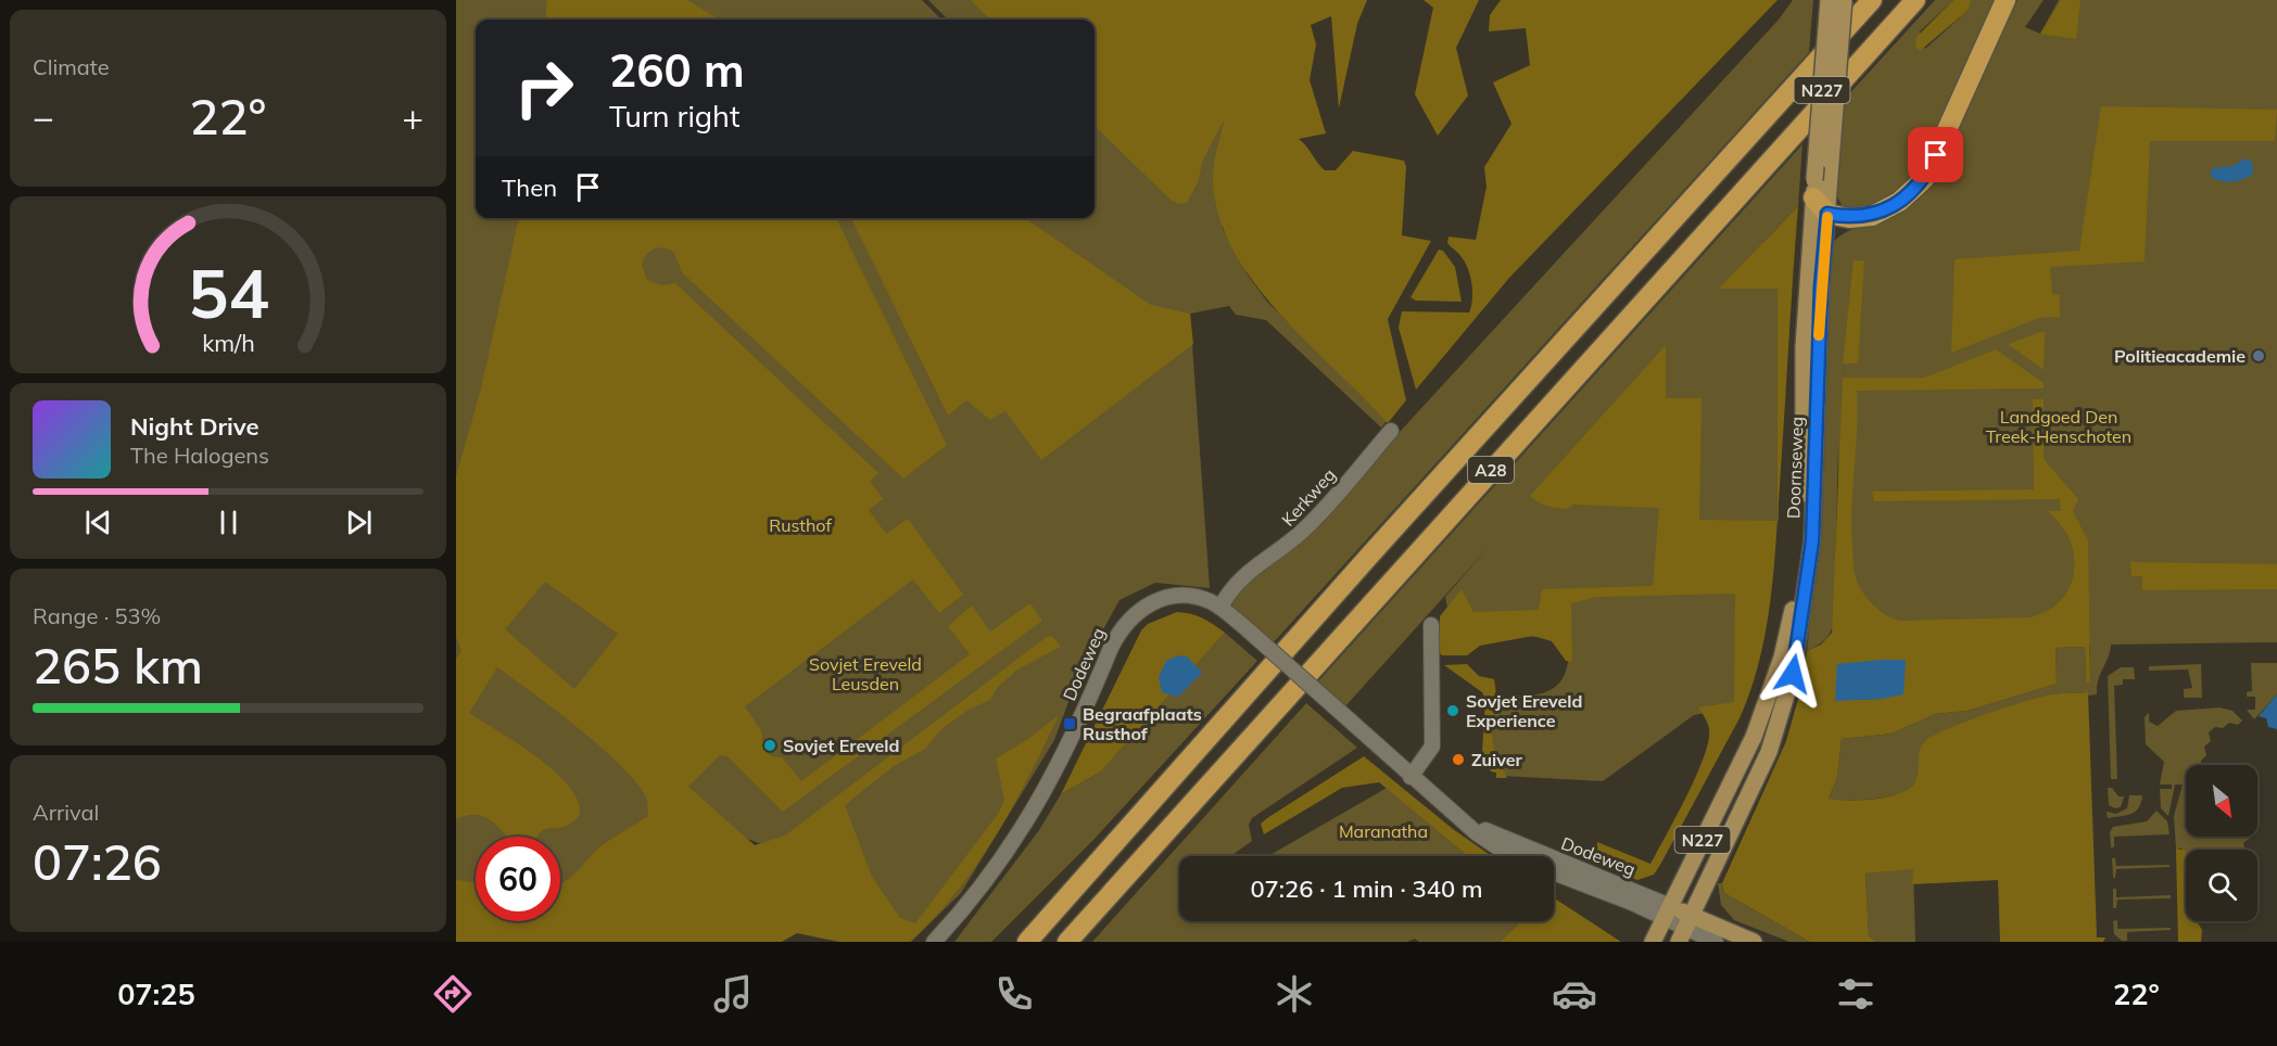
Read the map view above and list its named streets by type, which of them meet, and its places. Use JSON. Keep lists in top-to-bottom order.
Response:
{
  "streets": {
    "highway": ["A28"],
    "main road": ["N227", "Doornseweg", "Dodeweg"],
    "street": ["Kerkweg"]
  },
  "crossings": [
    ["N227", "Doornseweg"],
    ["N227", "Dodeweg"],
    ["Doornseweg", "Dodeweg"],
    ["Kerkweg", "Dodeweg"]
  ],
  "parks": [
    "Landgoed Den Treek-Henschoten",
    "Rusthof",
    "Sovjet Ereveld Leusden",
    "Maranatha"
  ],
  "places": {
    "other": [
      "Politieacademie",
      "Sovjet Ereveld Experience",
      "Sovjet Ereveld",
      "Zuiver"
    ],
    "transit": ["Begraafplaats Rusthof"]
  },
  "north": "bottom right",
  "page": {
    "tile": [
      "Climate",
      ["Range · 53%", "265 km"],
      ["Arrival", "07:26"]
    ],
    "turn": ["260 m", "Turn right"],
    "heat": ["−", "22°", "+"],
    "then": "Then",
    "song": ["Night Drive", "The Halogens"],
    "limit": "60",
    "trip": "07:26 · 1 min · 340 m",
    "tabs": ["07:25", "22°"],
    "gauge": ["54", "km/h"]
  }
}
